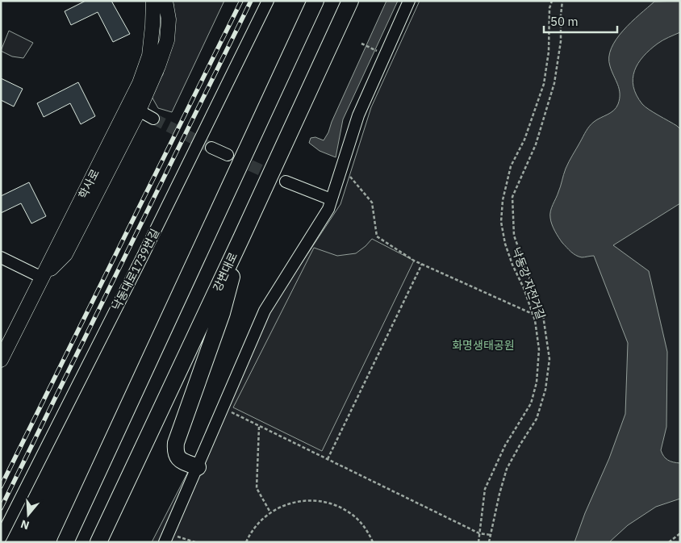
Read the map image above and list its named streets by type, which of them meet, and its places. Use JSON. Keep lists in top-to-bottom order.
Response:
{
  "streets": {
    "highway": ["강변대로"],
    "main road": ["학사로"],
    "street": ["낙동대로1739번길"],
    "path": ["낙동강 자전거길"]
  },
  "parks": ["화명생태공원"],
  "scale_bar": "50 m",
  "north": "bottom"
}
